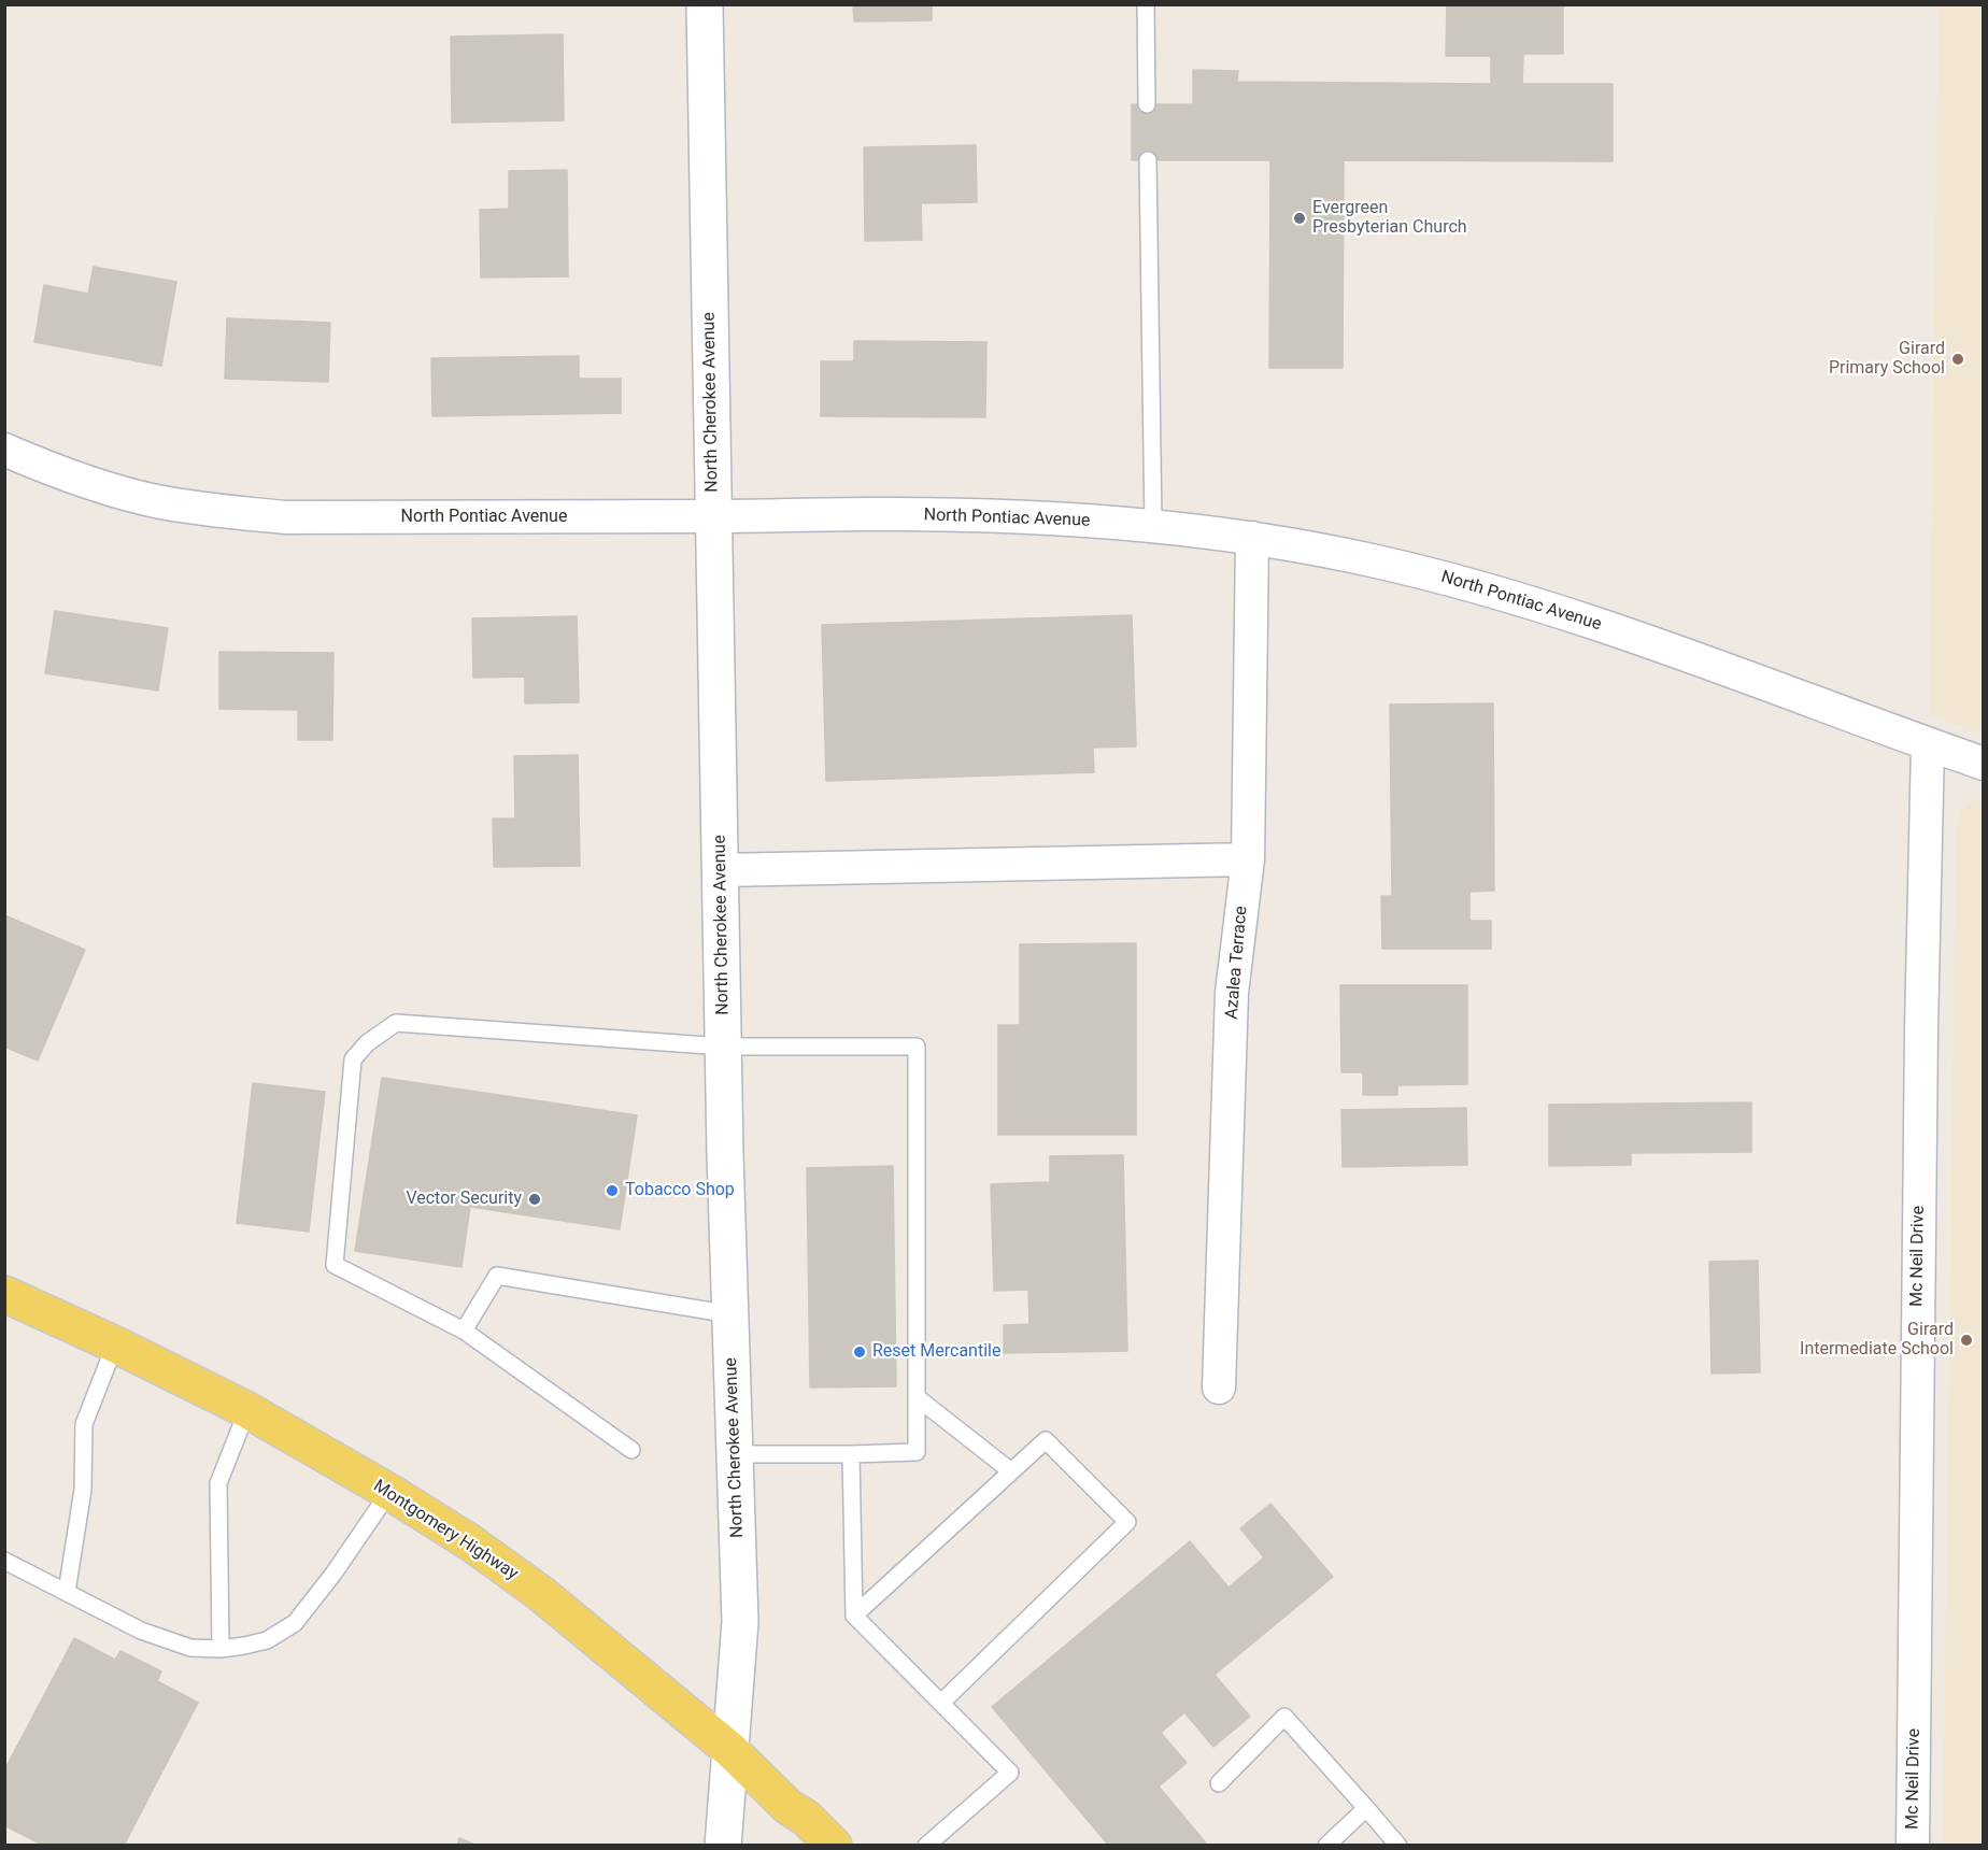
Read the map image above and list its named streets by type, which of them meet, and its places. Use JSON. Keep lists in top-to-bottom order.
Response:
{
  "streets": {
    "main road": ["Montgomery Highway"],
    "street": [
      "North Cherokee Avenue",
      "North Pontiac Avenue",
      "Azalea Terrace",
      "Mc Neil Drive"
    ]
  },
  "crossings": [
    ["North Cherokee Avenue", "North Pontiac Avenue"],
    ["North Cherokee Avenue", "Montgomery Highway"],
    ["North Pontiac Avenue", "Azalea Terrace"],
    ["North Pontiac Avenue", "Mc Neil Drive"]
  ],
  "places": [
    "Evergreen Presbyterian Church",
    "Girard Primary School",
    "Tobacco Shop",
    "Vector Security",
    "Girard Intermediate School",
    "Reset Mercantile"
  ]
}
